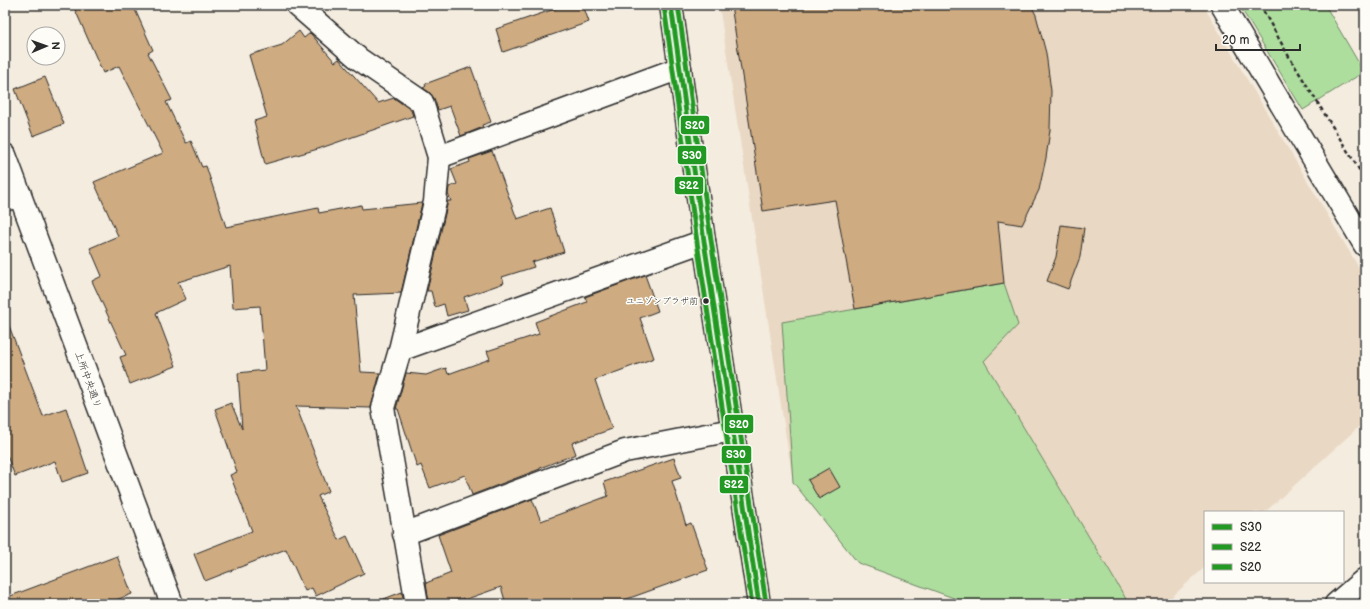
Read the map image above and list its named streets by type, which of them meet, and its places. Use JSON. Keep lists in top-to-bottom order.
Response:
{
  "streets": {
    "street": ["上所中央通り"]
  },
  "places": ["ユニゾンプラザ前"],
  "lines": ["transit line S30", "transit line S20", "transit line S22"],
  "legend": ["S30", "S22", "S20"],
  "scale_bar": "20 m",
  "north": "right"
}
